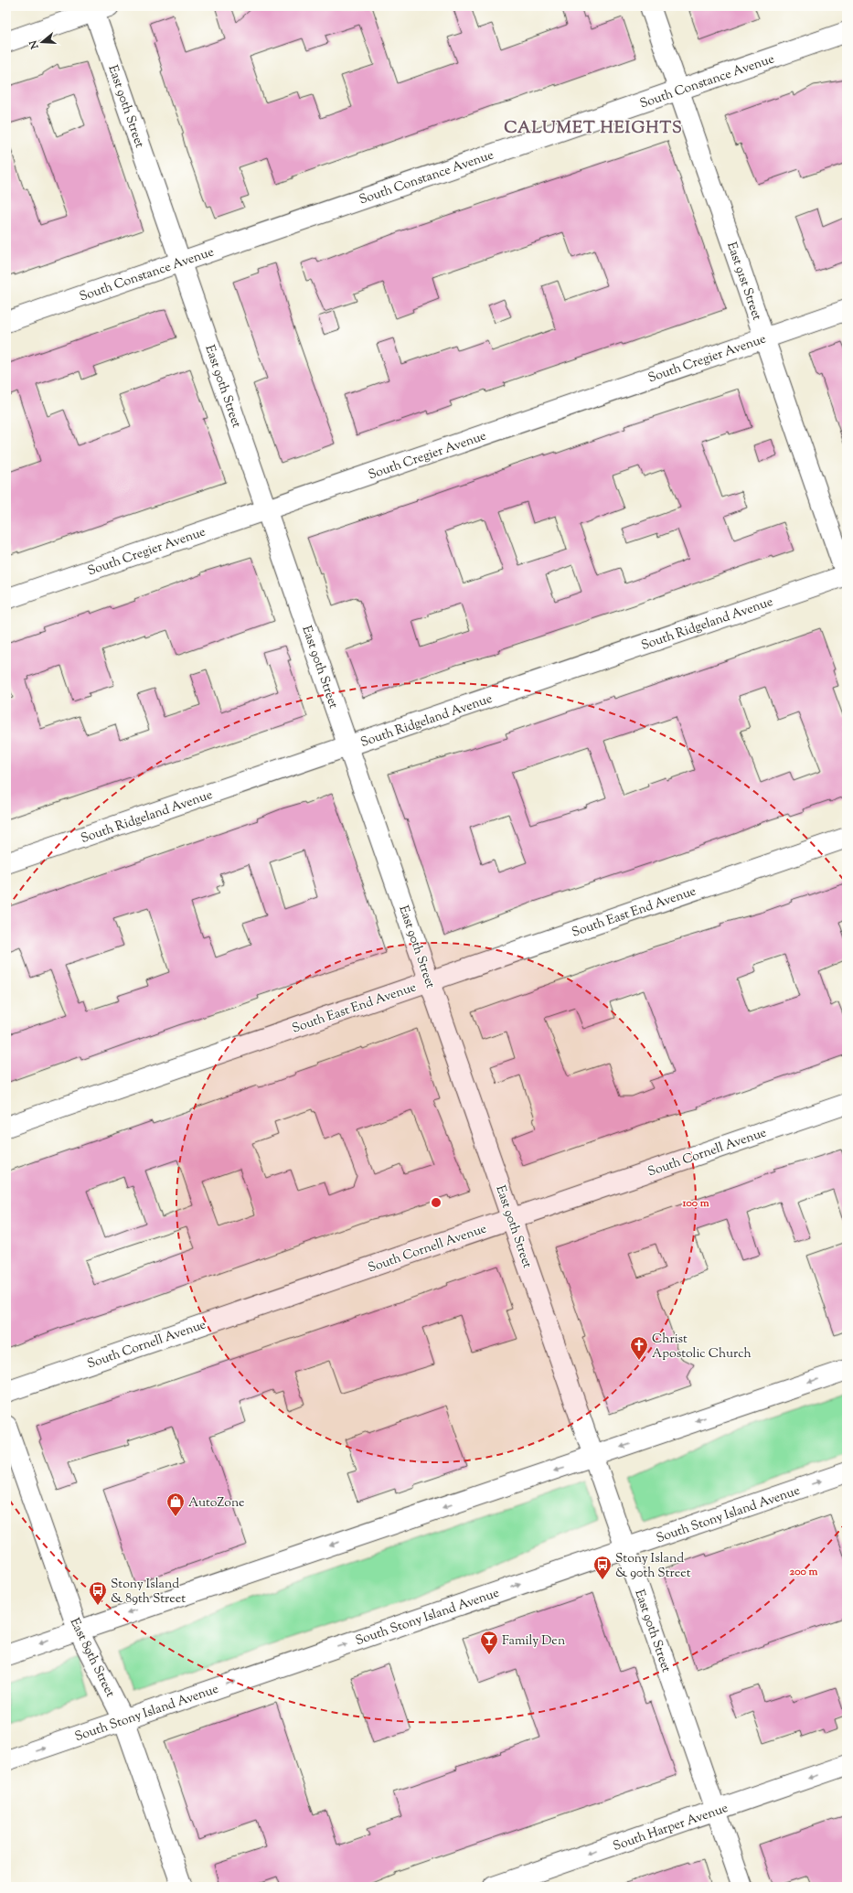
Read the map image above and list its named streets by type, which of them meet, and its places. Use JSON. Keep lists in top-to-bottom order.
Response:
{
  "streets": {
    "main road": [
      "South Constance Avenue",
      "East 90th Street",
      "East 91st Street",
      "South Cregier Avenue",
      "South Ridgeland Avenue",
      "South East End Avenue",
      "South Cornell Avenue",
      "South Stony Island Avenue",
      "East 89th Street",
      "South Harper Avenue"
    ]
  },
  "crossings": [
    ["South Constance Avenue", "East 90th Street"],
    ["South Constance Avenue", "East 91st Street"],
    ["East 90th Street", "South Cregier Avenue"],
    ["East 90th Street", "South Ridgeland Avenue"],
    ["East 90th Street", "South East End Avenue"],
    ["East 90th Street", "South Cornell Avenue"],
    ["East 90th Street", "South Stony Island Avenue"],
    ["East 90th Street", "South Harper Avenue"],
    ["East 91st Street", "South Cregier Avenue"],
    ["East 91st Street", "South Ridgeland Avenue"],
    ["South Stony Island Avenue", "East 89th Street"]
  ],
  "one_way": ["South Harper Avenue"],
  "districts": ["CALUMET HEIGHTS"],
  "places": {
    "church": ["Christ Apostolic Church"],
    "shop": ["AutoZone"],
    "bus stop": ["Stony Island & 90th Street", "Stony Island & 89th Street"],
    "bar": ["Family Den"]
  },
  "north": "left",
  "rings": ["100 m", "200 m"]
}
